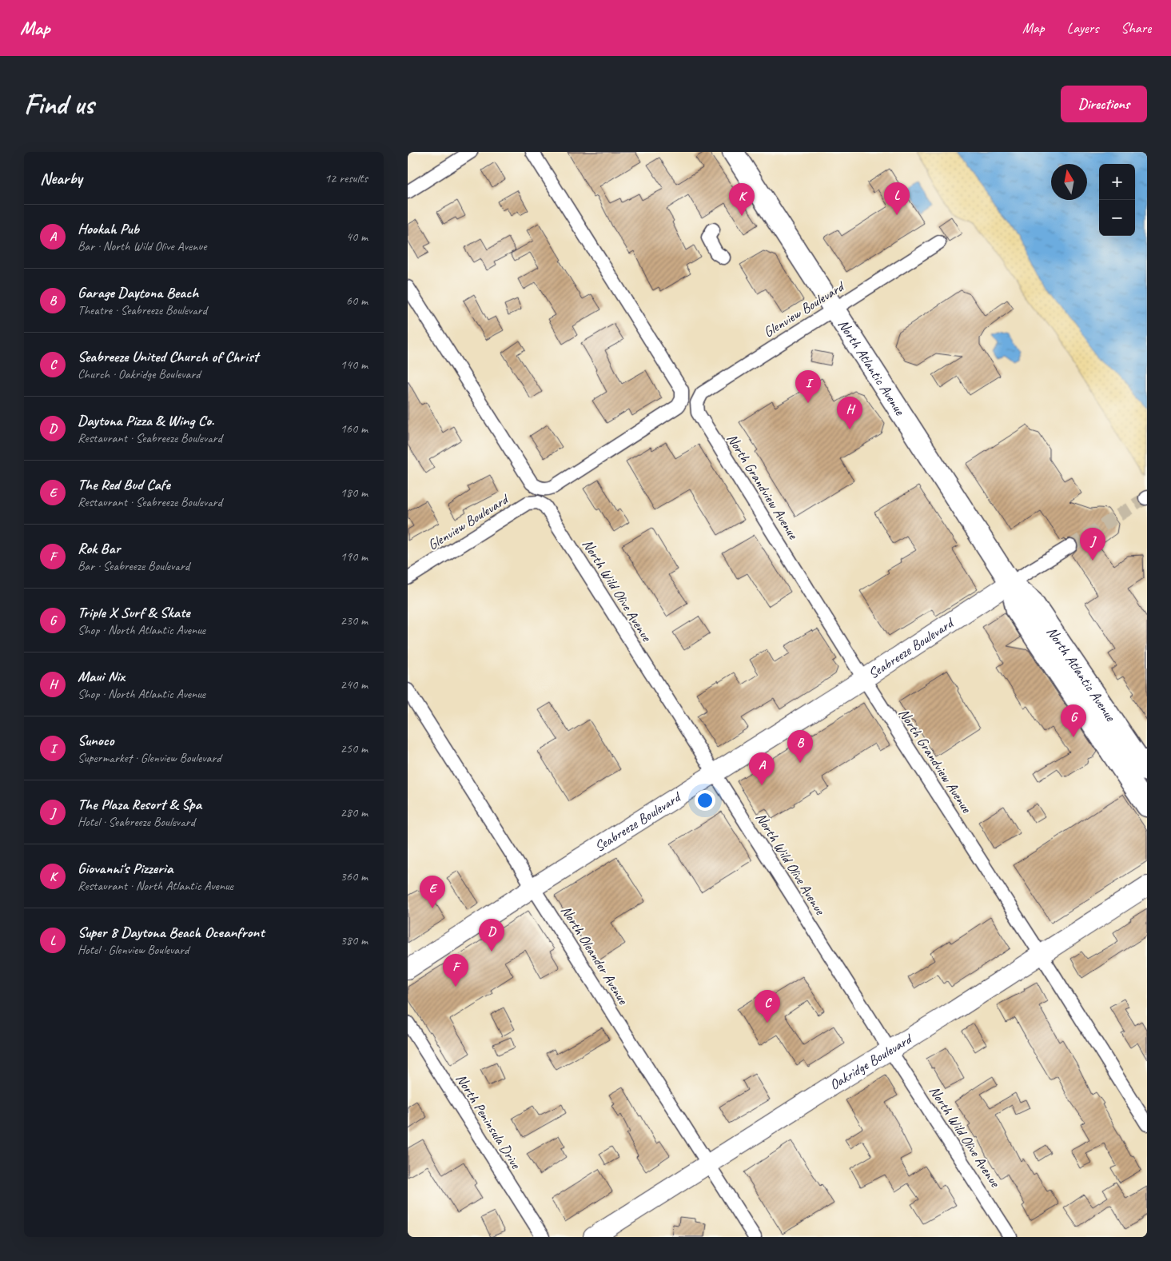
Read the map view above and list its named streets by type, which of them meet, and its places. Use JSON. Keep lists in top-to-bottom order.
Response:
{
  "streets": {
    "main road": ["North Atlantic Avenue", "Seabreeze Boulevard", "Oakridge Boulevard"],
    "street": [
      "Glenview Boulevard",
      "North Grandview Avenue",
      "North Wild Olive Avenue",
      "North Oleander Avenue",
      "North Peninsula Drive"
    ]
  },
  "crossings": [
    ["Glenview Boulevard", "North Atlantic Avenue"],
    ["Glenview Boulevard", "North Grandview Avenue"],
    ["Glenview Boulevard", "North Wild Olive Avenue"],
    ["North Atlantic Avenue", "Seabreeze Boulevard"],
    ["North Grandview Avenue", "Seabreeze Boulevard"],
    ["North Grandview Avenue", "Oakridge Boulevard"],
    ["North Wild Olive Avenue", "Seabreeze Boulevard"],
    ["North Wild Olive Avenue", "Oakridge Boulevard"],
    ["Seabreeze Boulevard", "North Oleander Avenue"],
    ["North Oleander Avenue", "Oakridge Boulevard"]
  ],
  "north": "top",
  "page": {
    "header": "Map",
    "nav": ["Map", "Layers", "Share"],
    "buttons": "Directions",
    "title": "Find us",
    "heading": ["Nearby", "12 results"],
    "map_buttons": ["+", "−"],
    "pins": [
      "L",
      "K",
      "I",
      "H",
      "J",
      "G",
      "B",
      "A",
      "E",
      "D",
      "F",
      "C"
    ],
    "list": [
      {
        "mark": "A",
        "name": "Hookah Pub",
        "note": "Bar · North Wild Olive Avenue",
        "value": "40 m"
      },
      {
        "mark": "B",
        "name": "Garage Daytona Beach",
        "note": "Theatre · Seabreeze Boulevard",
        "value": "60 m"
      },
      {
        "mark": "C",
        "name": "Seabreeze United Church of Christ",
        "note": "Church · Oakridge Boulevard",
        "value": "140 m"
      },
      {
        "mark": "D",
        "name": "Daytona Pizza & Wing Co.",
        "note": "Restaurant · Seabreeze Boulevard",
        "value": "160 m"
      },
      {
        "mark": "E",
        "name": "The Red Bud Cafe",
        "note": "Restaurant · Seabreeze Boulevard",
        "value": "180 m"
      },
      {
        "mark": "F",
        "name": "Rok Bar",
        "note": "Bar · Seabreeze Boulevard",
        "value": "190 m"
      },
      {
        "mark": "G",
        "name": "Triple X Surf & Skate",
        "note": "Shop · North Atlantic Avenue",
        "value": "230 m"
      },
      {
        "mark": "H",
        "name": "Maui Nix",
        "note": "Shop · North Atlantic Avenue",
        "value": "240 m"
      },
      {
        "mark": "I",
        "name": "Sunoco",
        "note": "Supermarket · Glenview Boulevard",
        "value": "250 m"
      },
      {
        "mark": "J",
        "name": "The Plaza Resort & Spa",
        "note": "Hotel · Seabreeze Boulevard",
        "value": "280 m"
      },
      {
        "mark": "K",
        "name": "Giovanni's Pizzeria",
        "note": "Restaurant · North Atlantic Avenue",
        "value": "360 m"
      },
      {
        "mark": "L",
        "name": "Super 8 Daytona Beach Oceanfront",
        "note": "Hotel · Glenview Boulevard",
        "value": "380 m"
      }
    ]
  }
}
